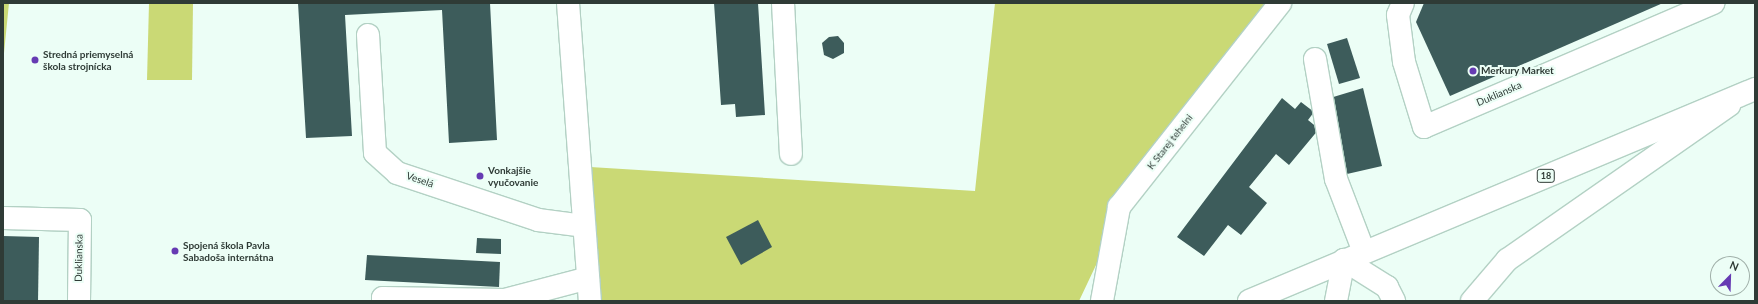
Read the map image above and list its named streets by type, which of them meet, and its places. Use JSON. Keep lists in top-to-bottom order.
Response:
{
  "streets": {
    "street": [
      "Duklianska",
      "K Starej tehelni",
      "18",
      "Veselá"
    ]
  },
  "places": [
    "Stredná priemyselná škola strojnícka",
    "Merkury Market",
    "Vonkajšie vyučovanie",
    "Spojená škola Pavla Sabadoša internátna"
  ],
  "north": "top right"
}
